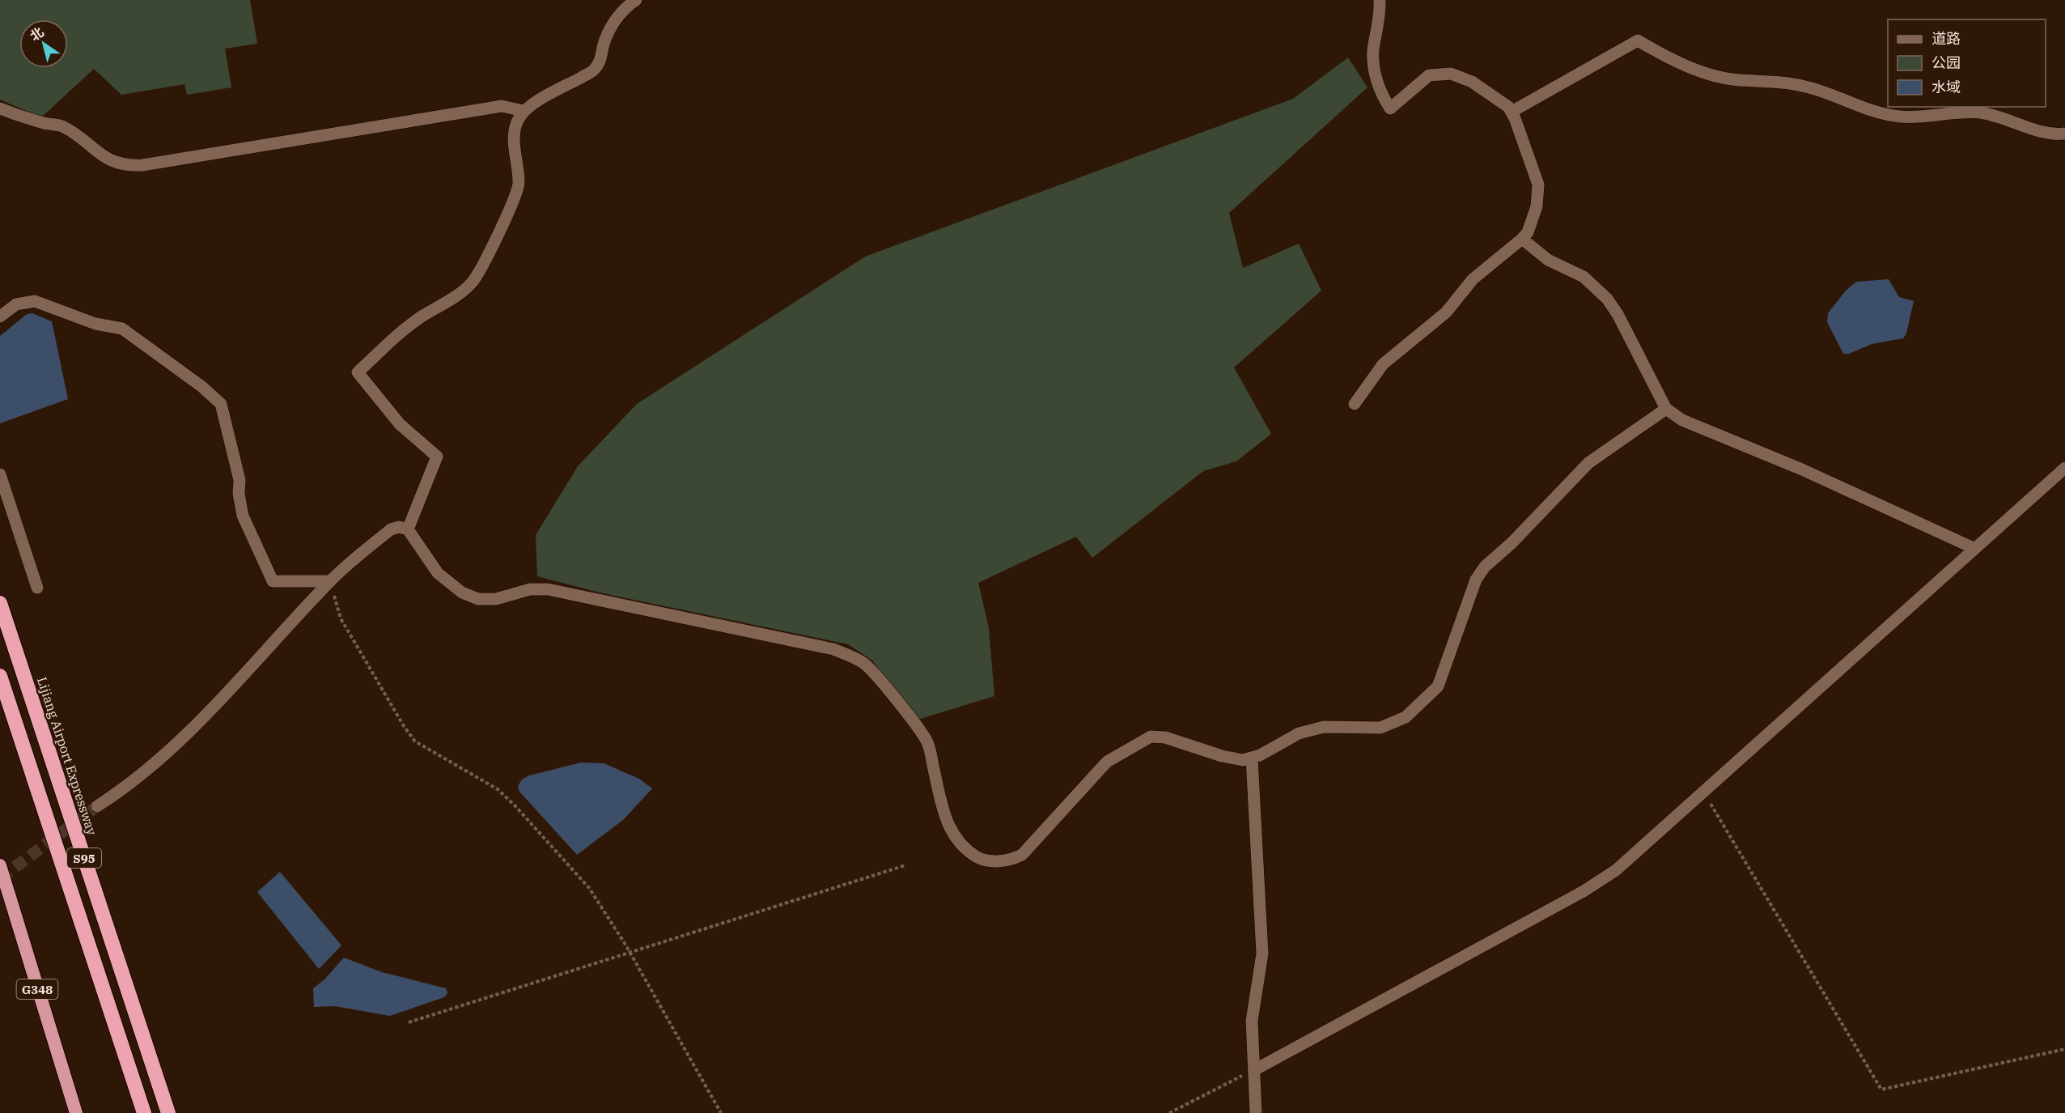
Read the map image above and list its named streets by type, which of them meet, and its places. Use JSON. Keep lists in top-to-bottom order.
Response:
{
  "streets": {
    "highway": ["Lijiang Airport Expressway", "S95", "G348"]
  },
  "legend": ["道路", "公园", "水域"],
  "north": "top left"
}
